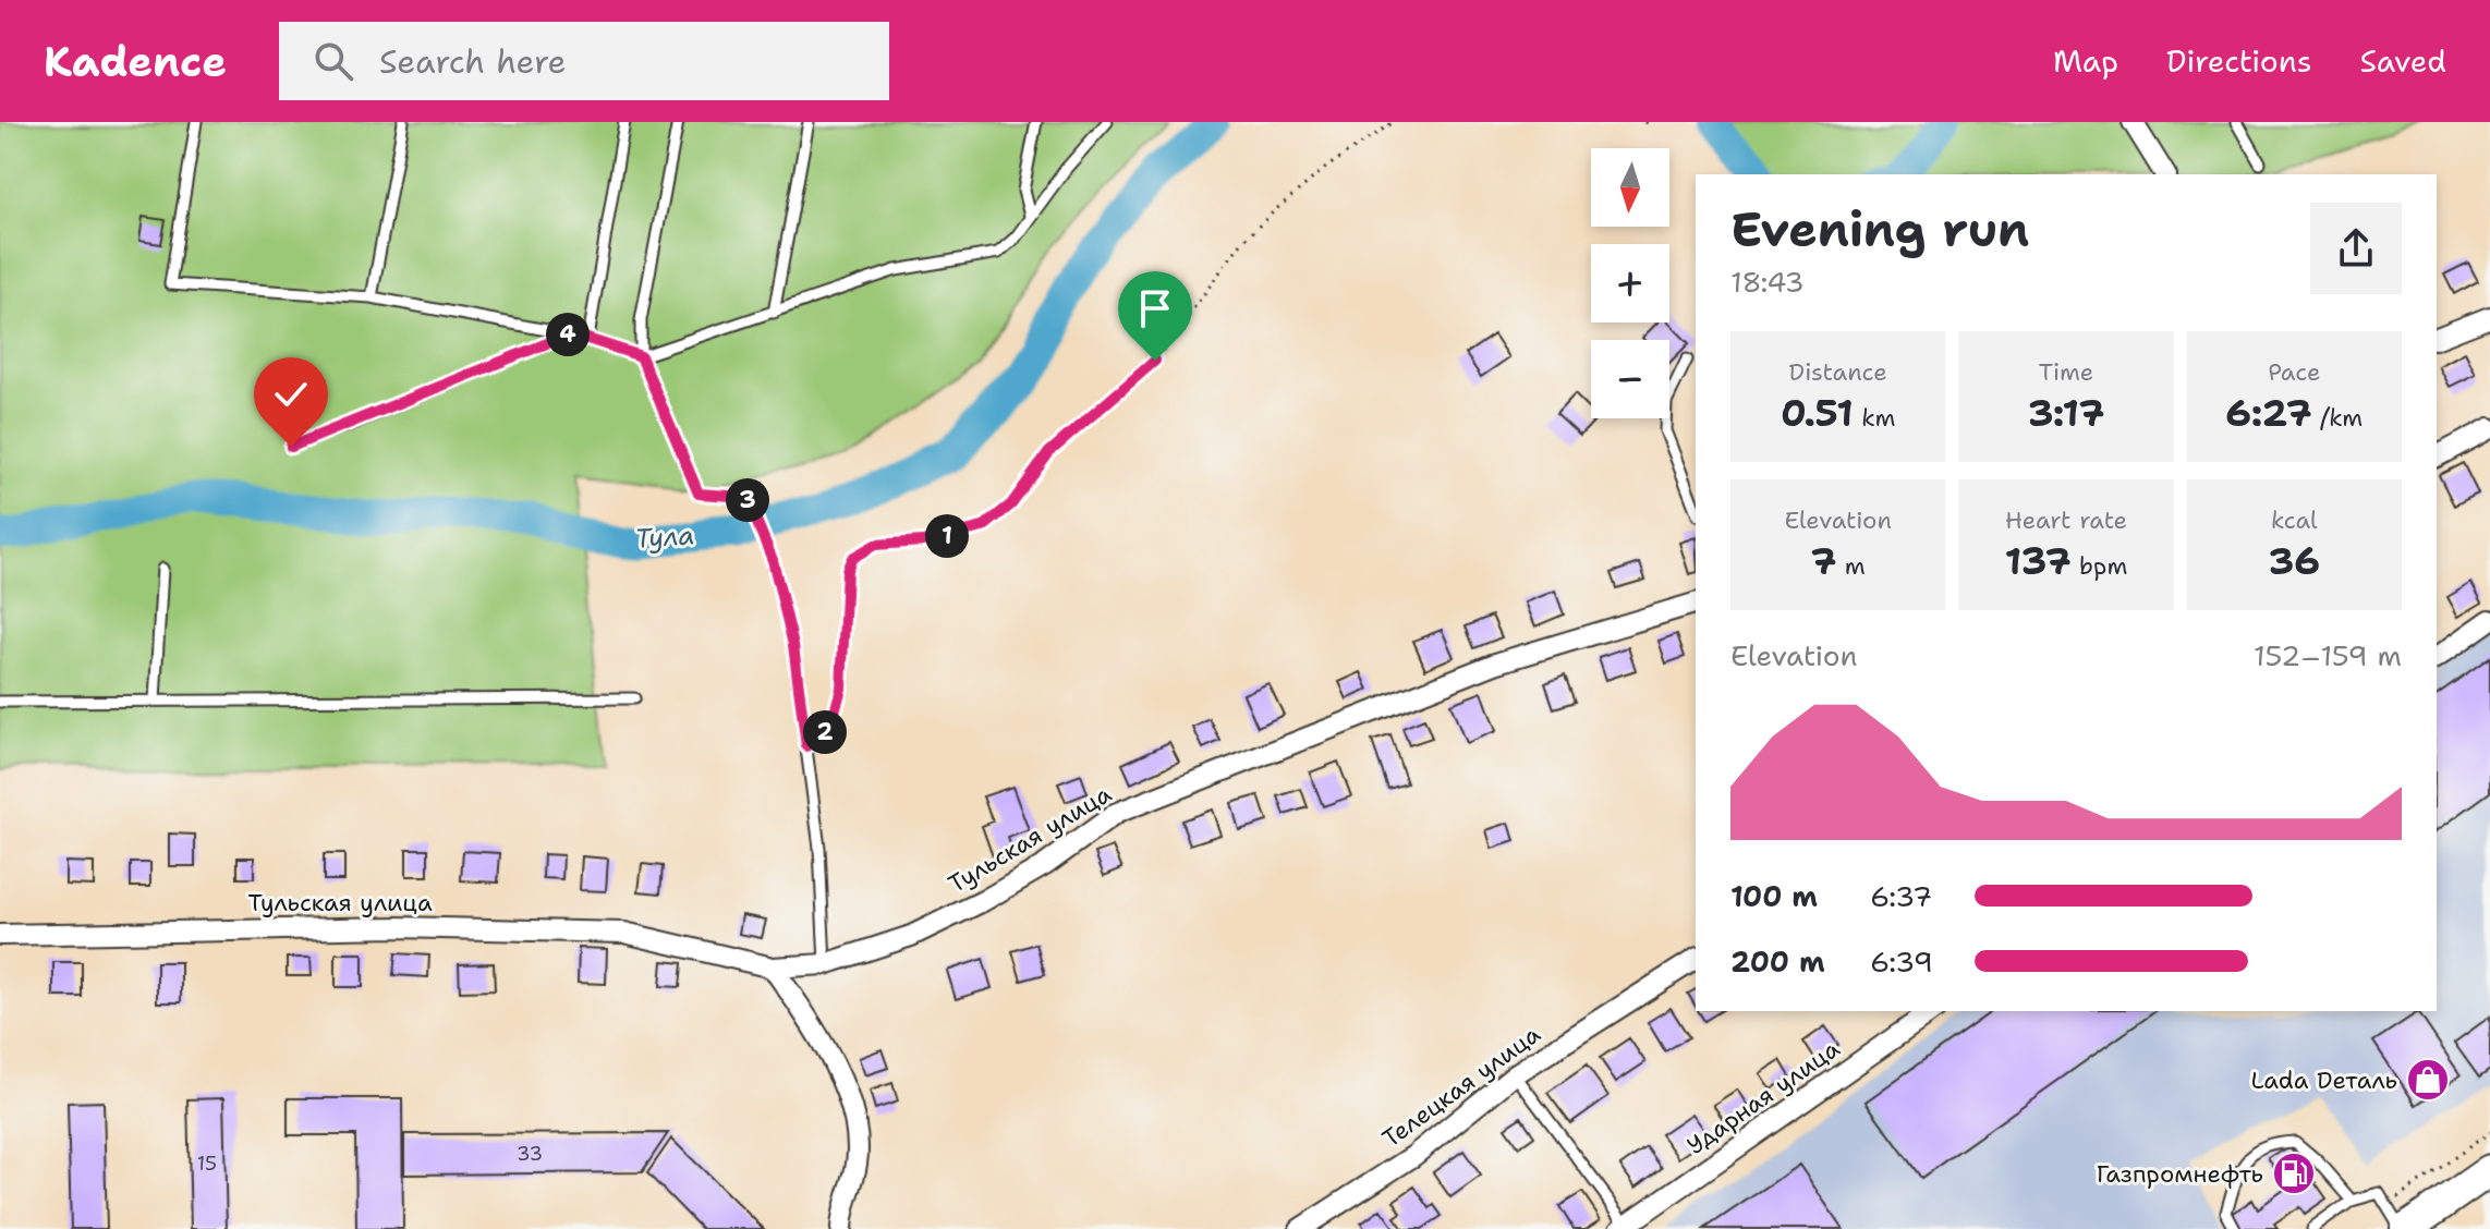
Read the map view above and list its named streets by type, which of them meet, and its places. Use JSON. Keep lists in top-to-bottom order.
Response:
{
  "streets": {
    "street": ["Тульская улица", "Телецкая улица", "Ударная улица"]
  },
  "water": ["Тула"],
  "places": {
    "shop": ["Lada Dеталь"],
    "fuel station": ["Газпромнефть"]
  },
  "house_numbers": ["33", "15"],
  "north": "bottom",
  "page": {
    "header": "Kadence",
    "search": "Search here",
    "nav": ["Map", "Directions", "Saved"],
    "map_buttons": ["+", "−"],
    "heading": ["Evening run", "18:43"],
    "pins": [
      "4",
      "3",
      "1",
      "2"
    ],
    "stats": [
      ["Distance", "0.51 km"],
      ["Time", "3:17"],
      ["Pace", "6:27 /km"],
      ["Elevation", "7 m"],
      ["Heart rate", "137 bpm"],
      ["kcal", "36"]
    ],
    "chart": ["Elevation", "152–159 m"],
    "list": [
      {
        "name": "100 m",
        "note": "6:37"
      },
      {
        "name": "200 m",
        "note": "6:39"
      }
    ]
  }
}
